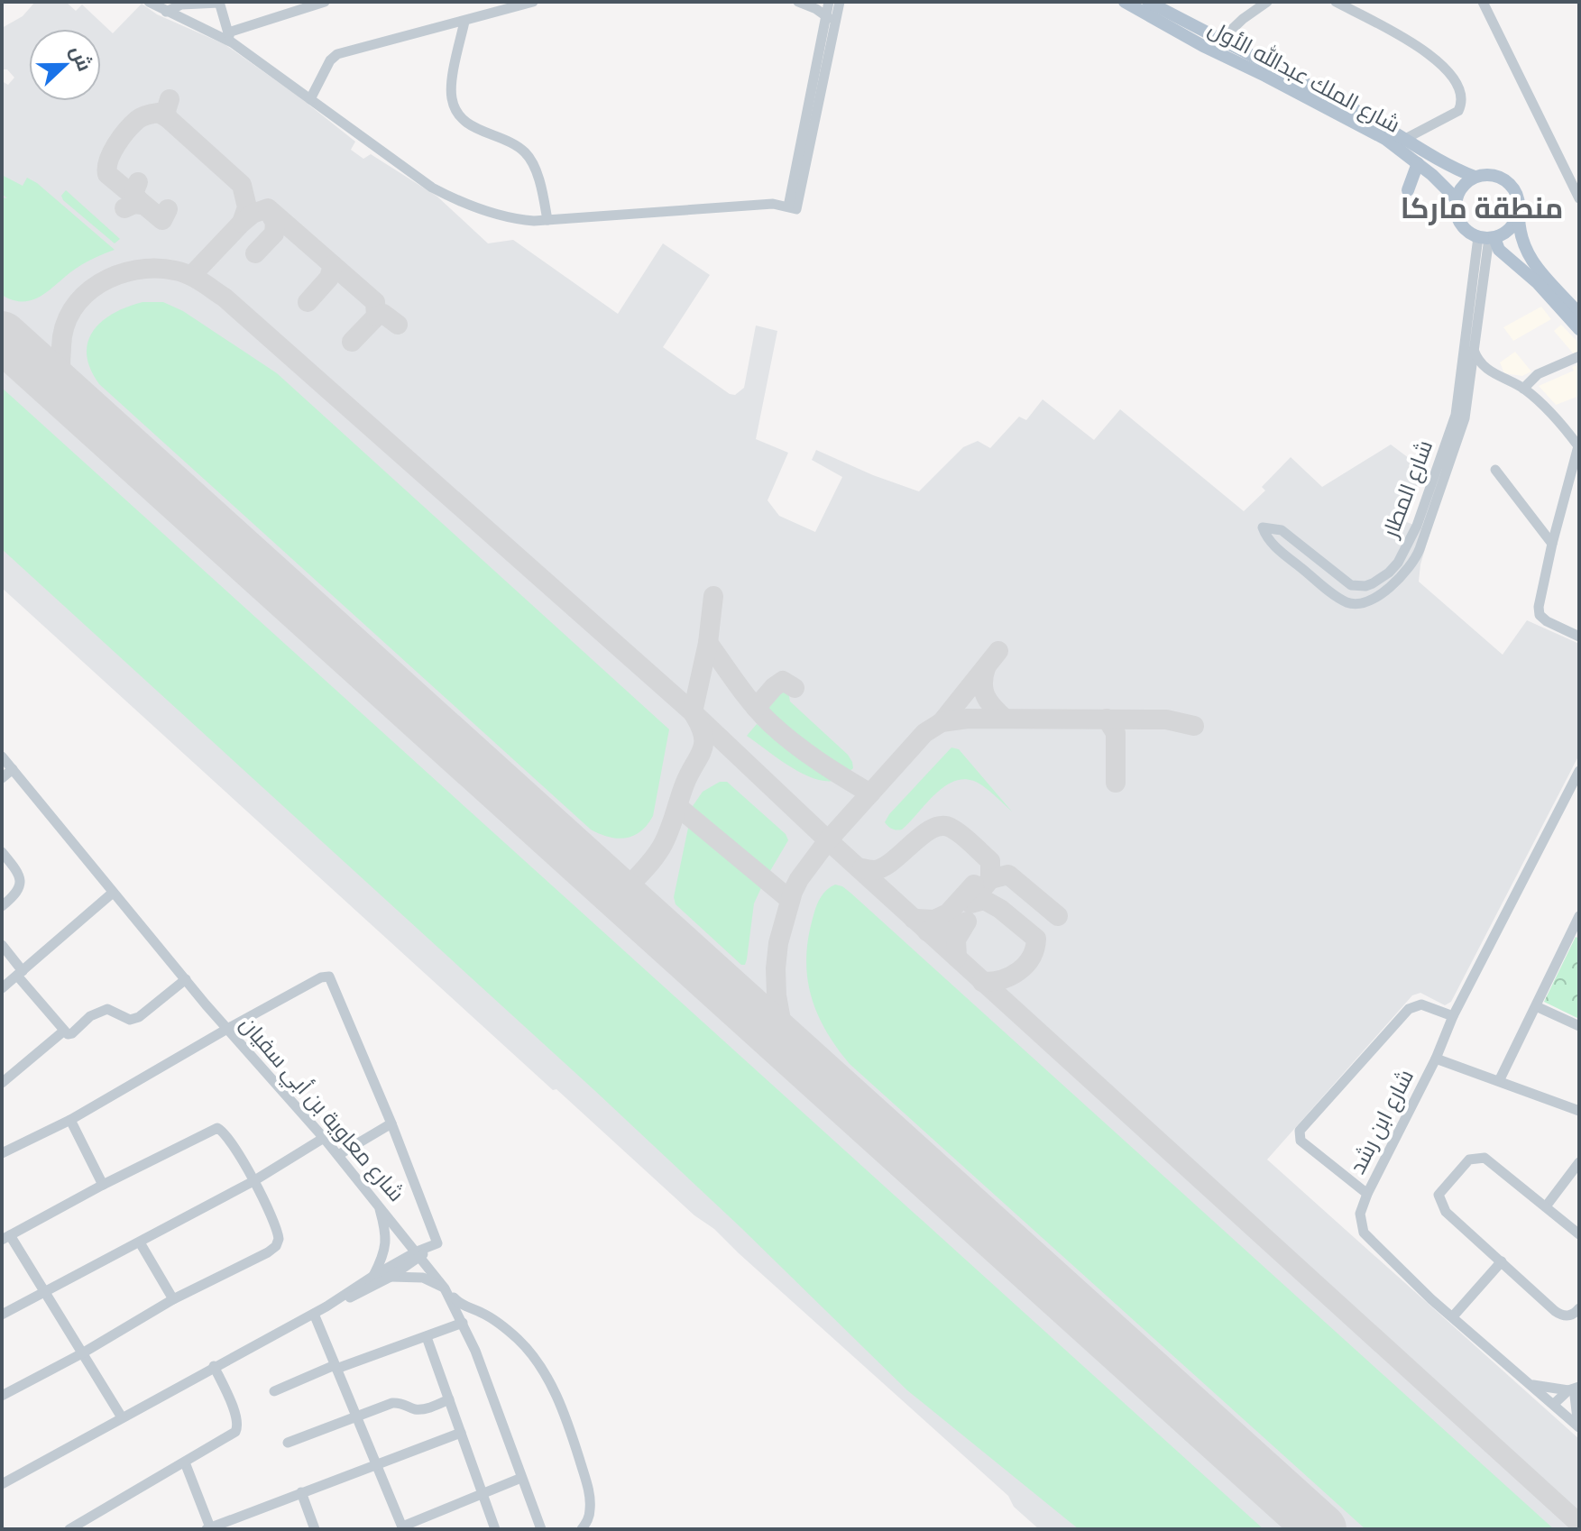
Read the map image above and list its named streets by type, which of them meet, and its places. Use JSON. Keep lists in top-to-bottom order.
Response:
{
  "streets": {
    "main road": ["شارع الملك عبدالله الأول"],
    "street": ["شارع المطار", "شارع معاوية بن أبي سفيان", "شارع ابن رشد"]
  },
  "crossings": [
    ["شارع الملك عبدالله الأول", "شارع المطار"]
  ],
  "districts": ["منطقة ماركا"],
  "north": "right"
}
